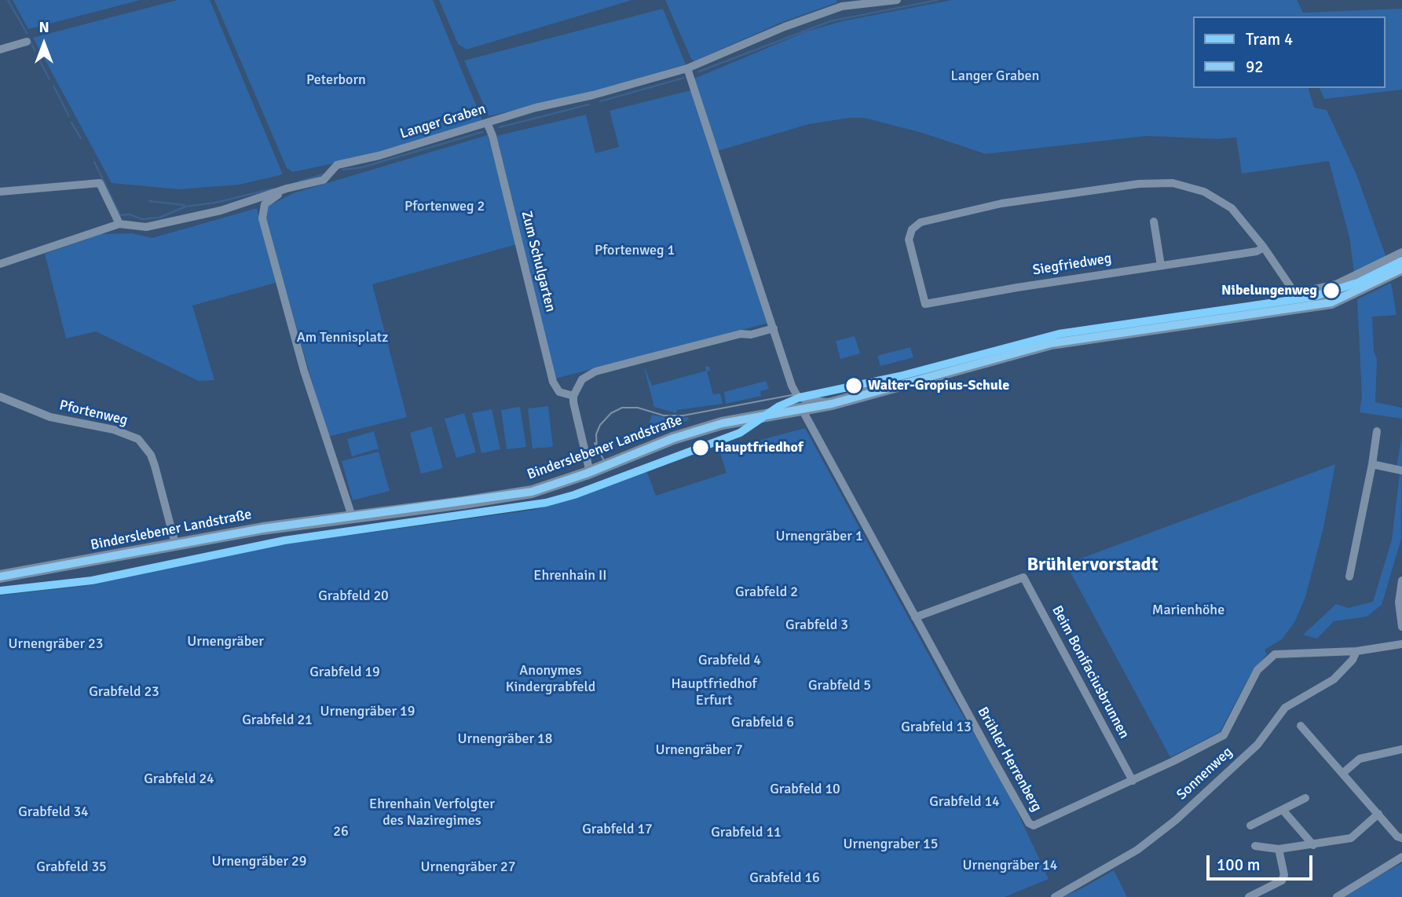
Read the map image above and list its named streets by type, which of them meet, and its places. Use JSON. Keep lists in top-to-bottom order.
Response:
{
  "streets": {
    "main road": ["Binderslebener Landstraße"],
    "street": [
      "Langer Graben",
      "Zum Schulgarten",
      "Siegfriedweg",
      "Pfortenweg",
      "Beim Bonifaciusbrunnen",
      "Brühler Herrenberg",
      "Sonnenweg"
    ]
  },
  "crossings": [
    ["Langer Graben", "Zum Schulgarten"],
    ["Pfortenweg", "Binderslebener Landstraße"],
    ["Binderslebener Landstraße", "Brühler Herrenberg"],
    ["Beim Bonifaciusbrunnen", "Brühler Herrenberg"],
    ["Brühler Herrenberg", "Sonnenweg"]
  ],
  "districts": ["Brühlervorstadt"],
  "parks": [
    "Langer Graben",
    "Peterborn",
    "Pfortenweg 2",
    "Pfortenweg 1",
    "Am Tennisplatz",
    "Urnengräber 1",
    "Ehrenhain II",
    "Grabfeld 2",
    "Grabfeld 20",
    "Marienhöhe",
    "Grabfeld 3",
    "Urnengräber",
    "Urnengräber 23",
    "Grabfeld 4",
    "Anonymes Kindergrabfeld",
    "Grabfeld 19",
    "Hauptfriedhof Erfurt",
    "Grabfeld 5",
    "Grabfeld 23",
    "Urnengräber 19",
    "Grabfeld 21",
    "Grabfeld 6",
    "Grabfeld 13",
    "Urnengräber 18",
    "Urnengräber 7",
    "Grabfeld 24",
    "Grabfeld 10",
    "Grabfeld 14",
    "Ehrenhain Verfolgter des Naziregimes",
    "Grabfeld 34",
    "Grabfeld 17",
    "26",
    "Grabfeld 11",
    "Urnengraber 15",
    "Urnengräber 29",
    "Urnengräber 14",
    "Grabfeld 35",
    "Urnengräber 27",
    "Grabfeld 16"
  ],
  "places": ["Nibelungenweg", "Walter-Gropius-Schule", "Hauptfriedhof"],
  "lines": ["tram line 4", "transit line 92"],
  "legend": ["Tram 4", "92"],
  "scale_bar": "100 m",
  "north": "top"
}
